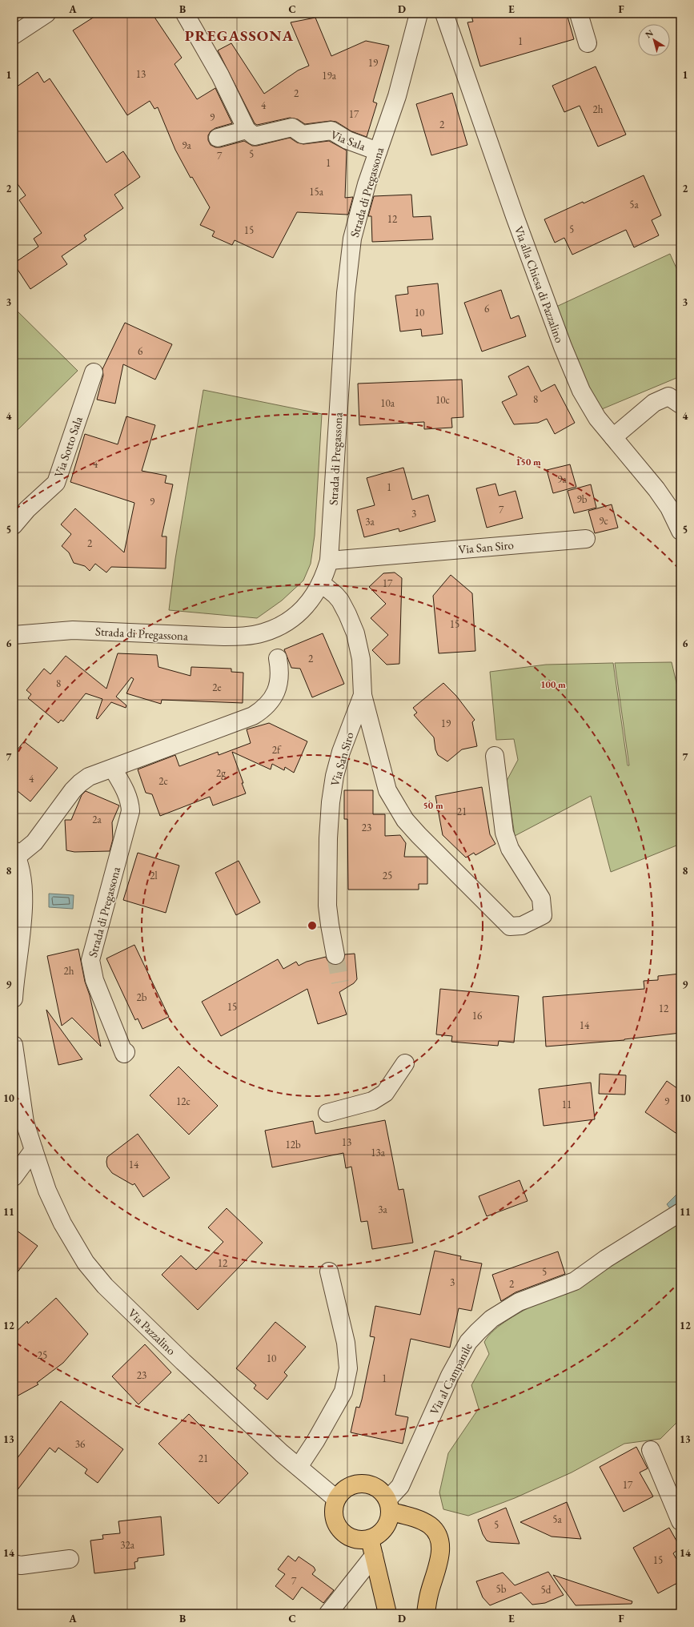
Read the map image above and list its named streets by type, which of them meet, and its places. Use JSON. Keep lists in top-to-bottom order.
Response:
{
  "streets": {
    "street": [
      "Via Sala",
      "Strada di Pregassona",
      "Via alla Chiesa di Pazzalino",
      "Via Sotto Sala",
      "Via San Siro",
      "Via Pazzalino",
      "Via al Campanile"
    ]
  },
  "crossings": [
    ["Via Sala", "Strada di Pregassona"],
    ["Strada di Pregassona", "Via San Siro"],
    ["Via Pazzalino", "Via al Campanile"]
  ],
  "districts": ["PREGASSONA"],
  "house_numbers": [
    "1",
    "19",
    "13",
    "19a",
    "2",
    "4",
    "2h",
    "17",
    "9",
    "2",
    "9a",
    "5",
    "7",
    "1",
    "15a",
    "5a",
    "12",
    "5",
    "15",
    "6",
    "10",
    "6",
    "8",
    "10c",
    "10a",
    "4",
    "9a",
    "1",
    "9b",
    "9",
    "7",
    "3",
    "9c",
    "3a",
    "2",
    "17",
    "15",
    "2",
    "8",
    "2e",
    "19",
    "2f",
    "2g",
    "4",
    "2c",
    "21",
    "2a",
    "23",
    "2l",
    "25",
    "2h",
    "2b",
    "15",
    "12",
    "16",
    "14",
    "12c",
    "9",
    "11",
    "13",
    "12b",
    "13a",
    "14",
    "3a",
    "12",
    "5",
    "3",
    "2",
    "25",
    "10",
    "23",
    "1",
    "36",
    "21",
    "17",
    "5a",
    "5",
    "32a",
    "15",
    "7",
    "5b",
    "5d"
  ],
  "north": "top left",
  "grid": {
    "columns": [
      "A",
      "B",
      "C",
      "D",
      "E",
      "F"
    ],
    "rows": [
      "1",
      "2",
      "3",
      "4",
      "5",
      "6",
      "7",
      "8",
      "9",
      "10",
      "11",
      "12",
      "13",
      "14"
    ]
  },
  "rings": ["150 m", "100 m", "50 m"]
}
